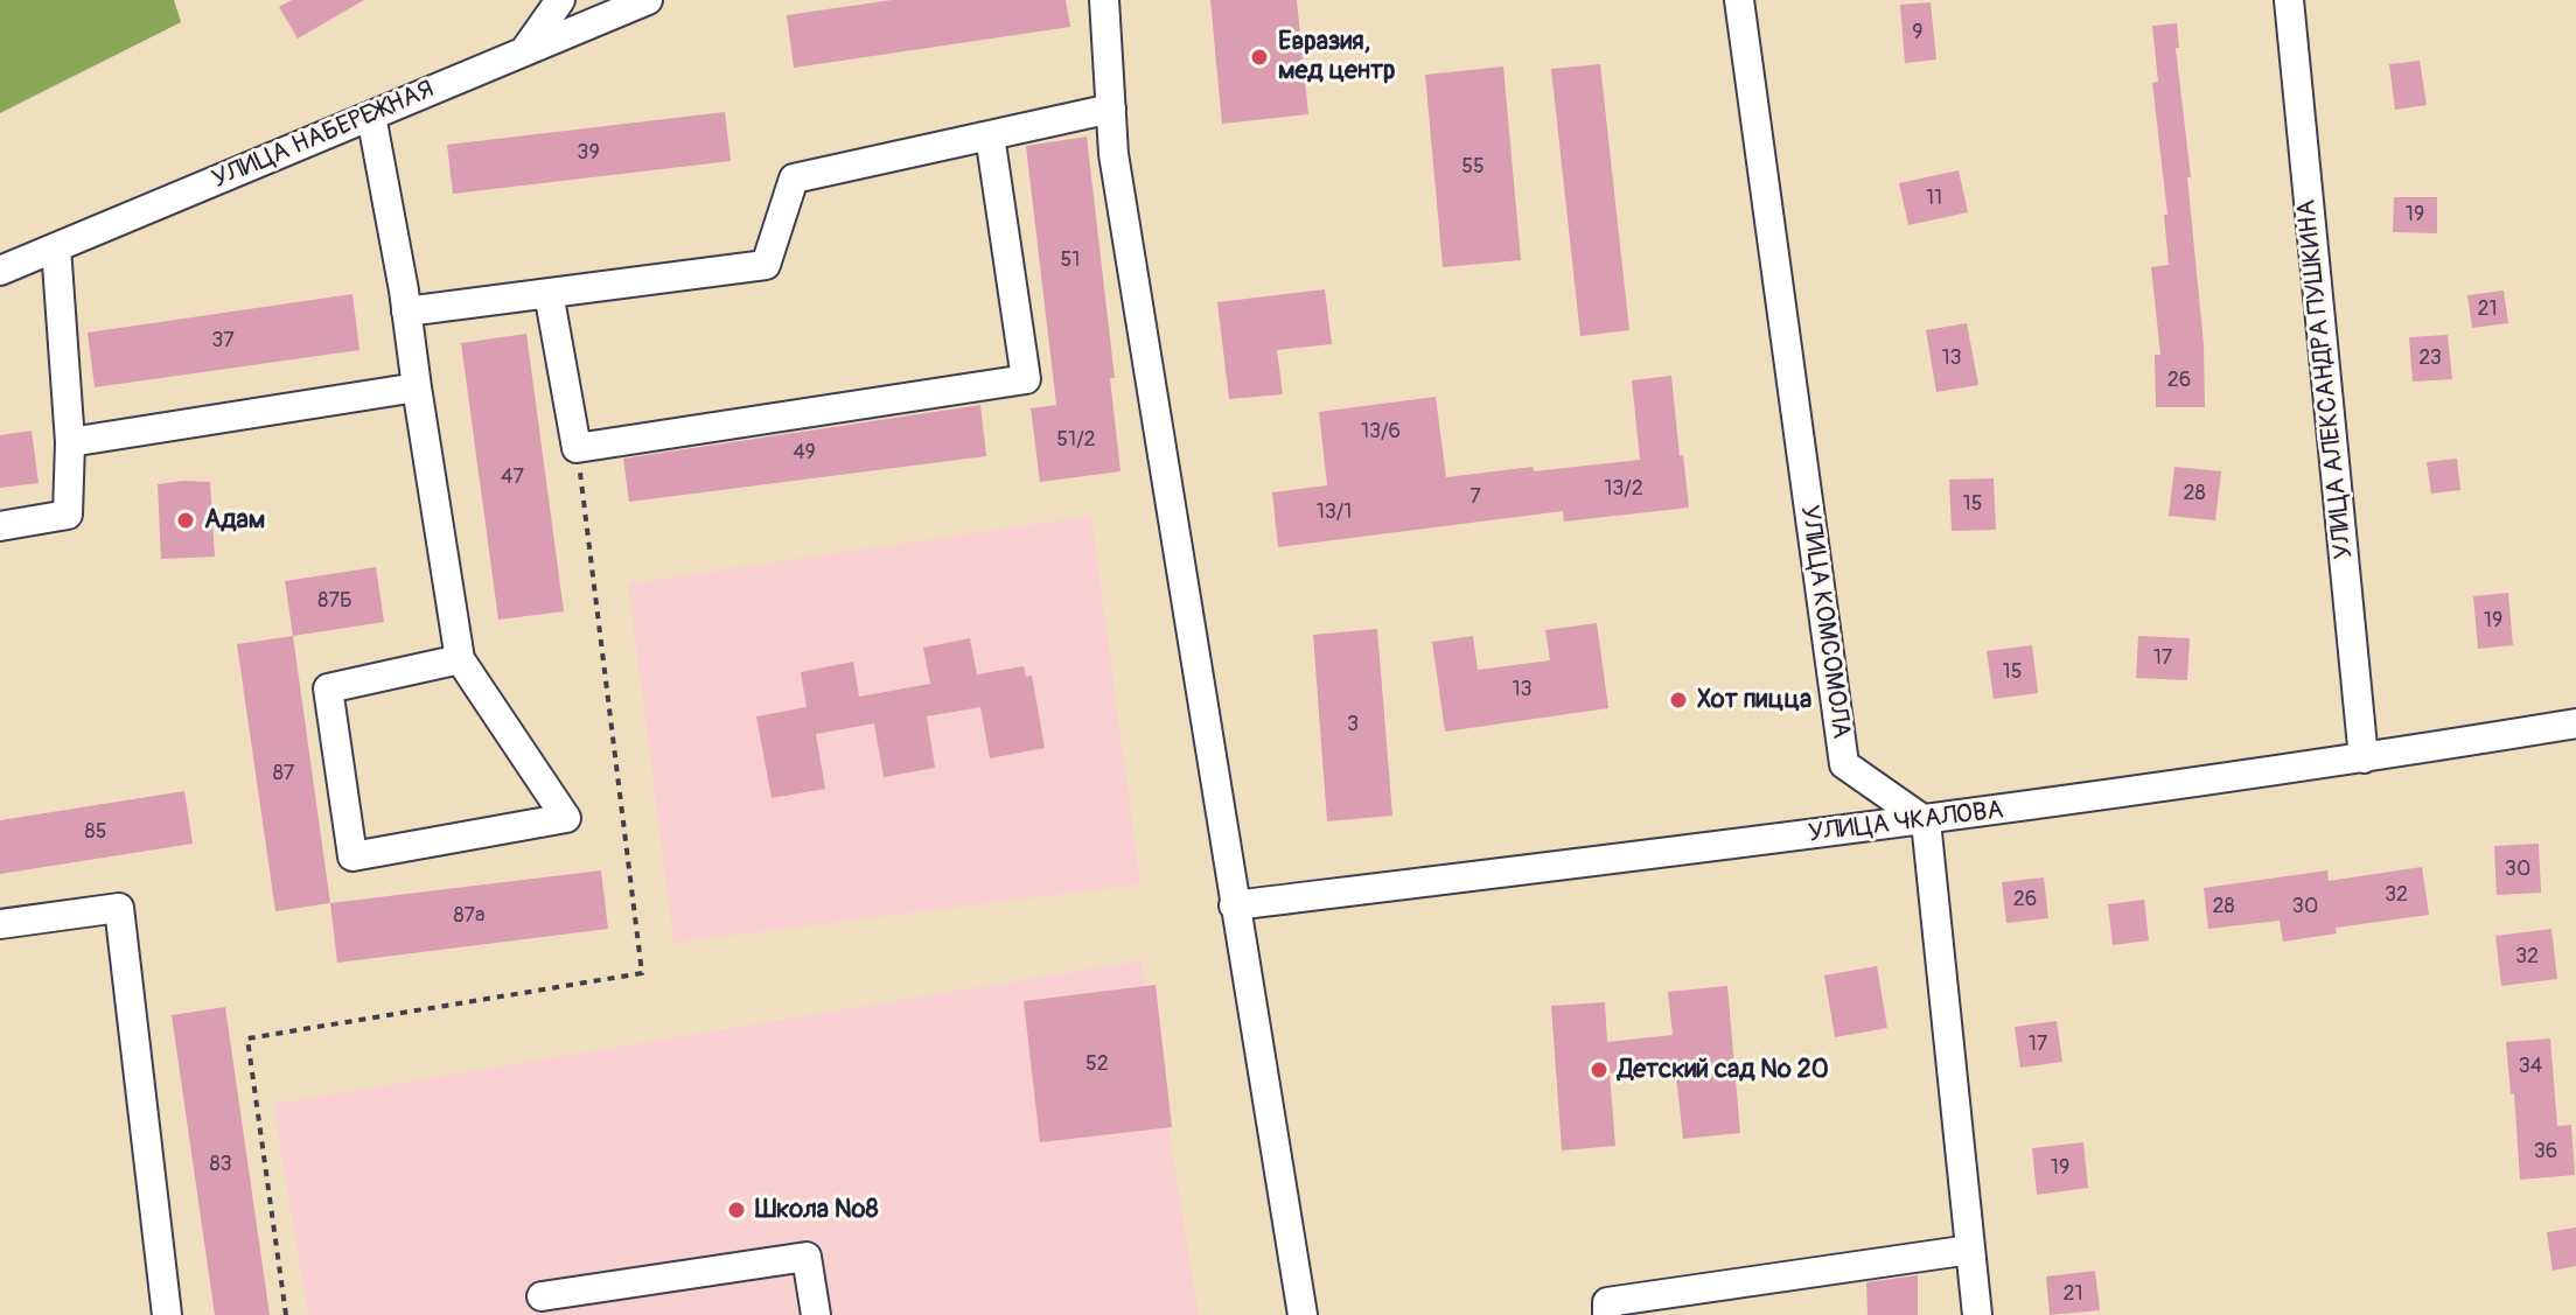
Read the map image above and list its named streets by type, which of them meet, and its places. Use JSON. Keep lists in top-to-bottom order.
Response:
{
  "streets": {
    "street": [
      "УЛИЦА НАБЕРЕЖНАЯ",
      "УЛИЦА АЛЕКСАНДРА ПУШКИНА",
      "УЛИЦА КОМСОМОЛА",
      "УЛИЦА ЧКАЛОВА"
    ]
  },
  "crossings": [
    ["УЛИЦА АЛЕКСАНДРА ПУШКИНА", "УЛИЦА ЧКАЛОВА"],
    ["УЛИЦА КОМСОМОЛА", "УЛИЦА ЧКАЛОВА"]
  ],
  "places": [
    "Евразия, мед центр",
    "Адам",
    "Хот пицца",
    "Детский сад № 20",
    "Школа №8"
  ],
  "house_numbers": [
    "9",
    "39",
    "55",
    "11",
    "19",
    "51",
    "21",
    "37",
    "13",
    "23",
    "26",
    "13/6",
    "51/2",
    "49",
    "47",
    "13/2",
    "28",
    "7",
    "15",
    "13/1",
    "87Б",
    "19",
    "17",
    "15",
    "13",
    "3",
    "87",
    "85",
    "30",
    "32",
    "26",
    "28",
    "30",
    "87а",
    "32",
    "17",
    "52",
    "34",
    "36",
    "83",
    "19",
    "21"
  ]
}
